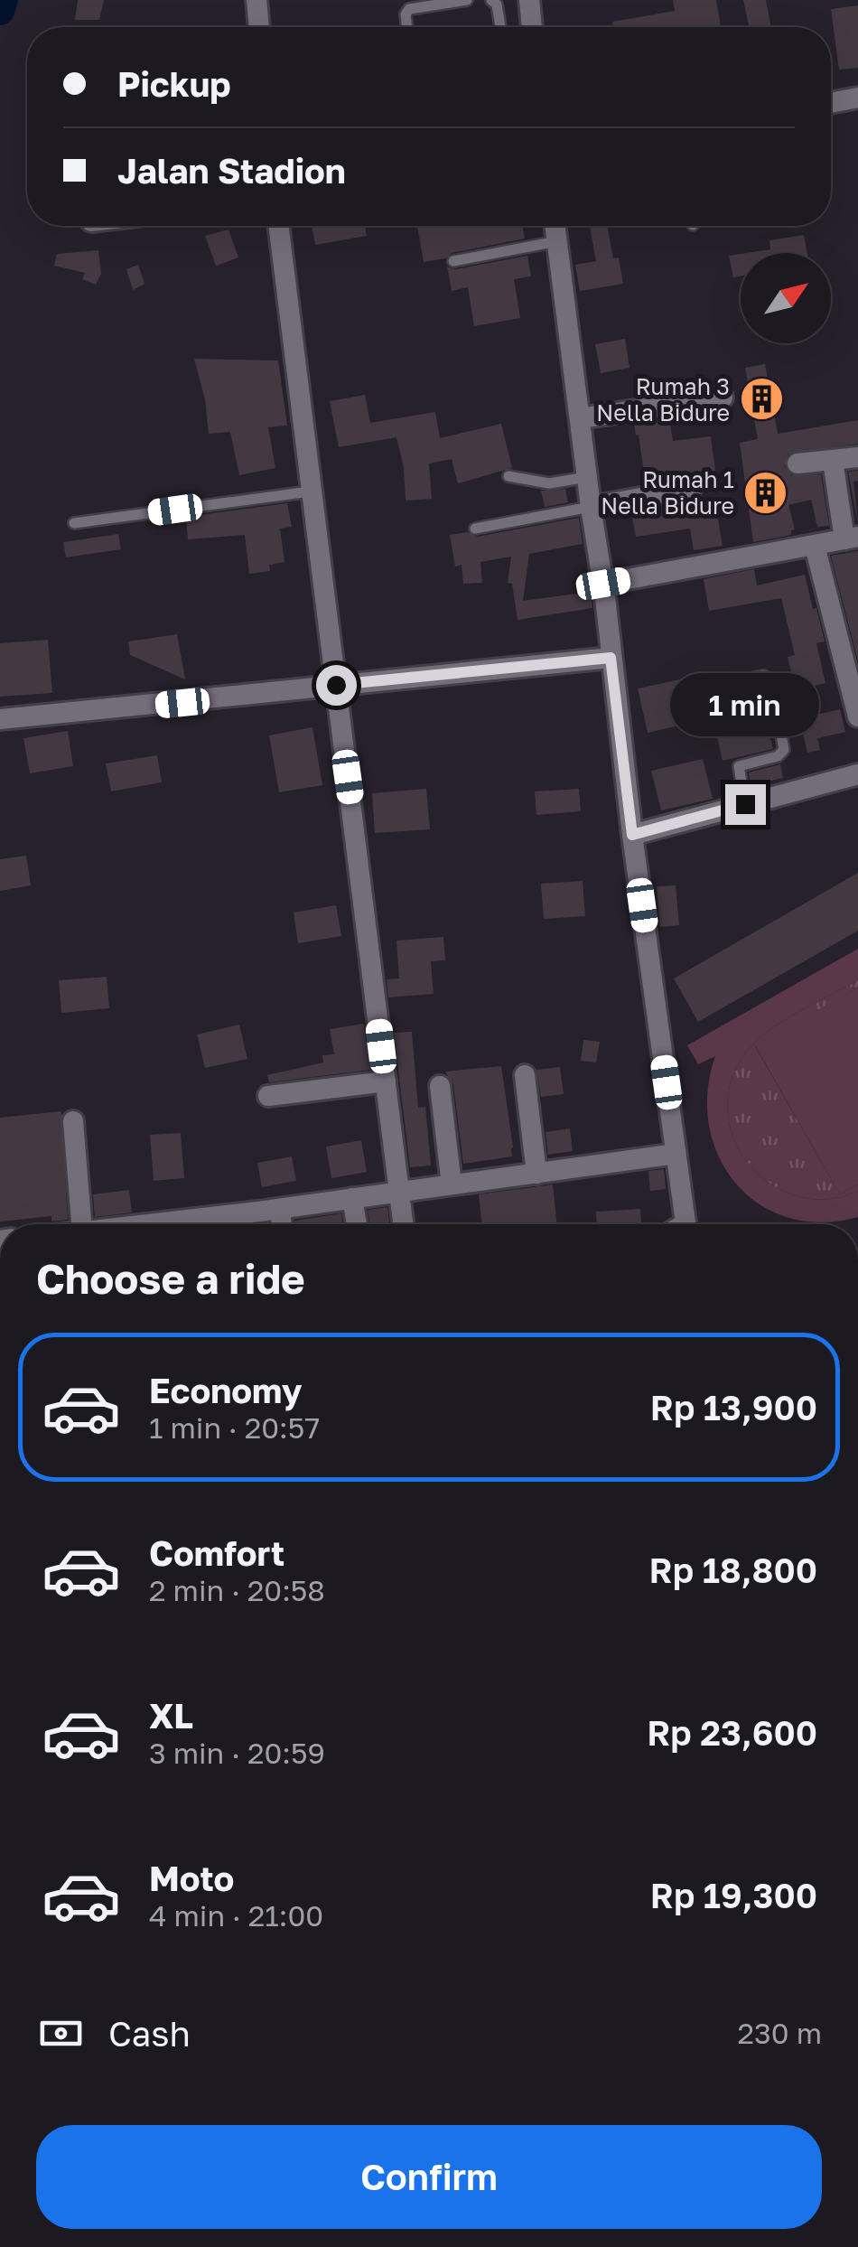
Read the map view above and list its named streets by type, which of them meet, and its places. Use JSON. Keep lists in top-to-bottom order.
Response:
{
  "places": {
    "building": ["Rumah 3 Nella Bidure", "Rumah 1 Nella Bidure"]
  },
  "north": "top right",
  "page": {
    "banner": ["Pickup", "Jalan Stadion"],
    "bubble": "1 min",
    "heading": "Choose a ride",
    "list": [
      {
        "name": "Economy",
        "note": "1 min · 20:57",
        "value": "Rp 13,900"
      },
      {
        "name": "Comfort",
        "note": "2 min · 20:58",
        "value": "Rp 18,800"
      },
      {
        "name": "XL",
        "note": "3 min · 20:59",
        "value": "Rp 23,600"
      },
      {
        "name": "Moto",
        "note": "4 min · 21:00",
        "value": "Rp 19,300"
      }
    ],
    "pay": ["Cash", "230 m"],
    "buttons": "Confirm"
  }
}
